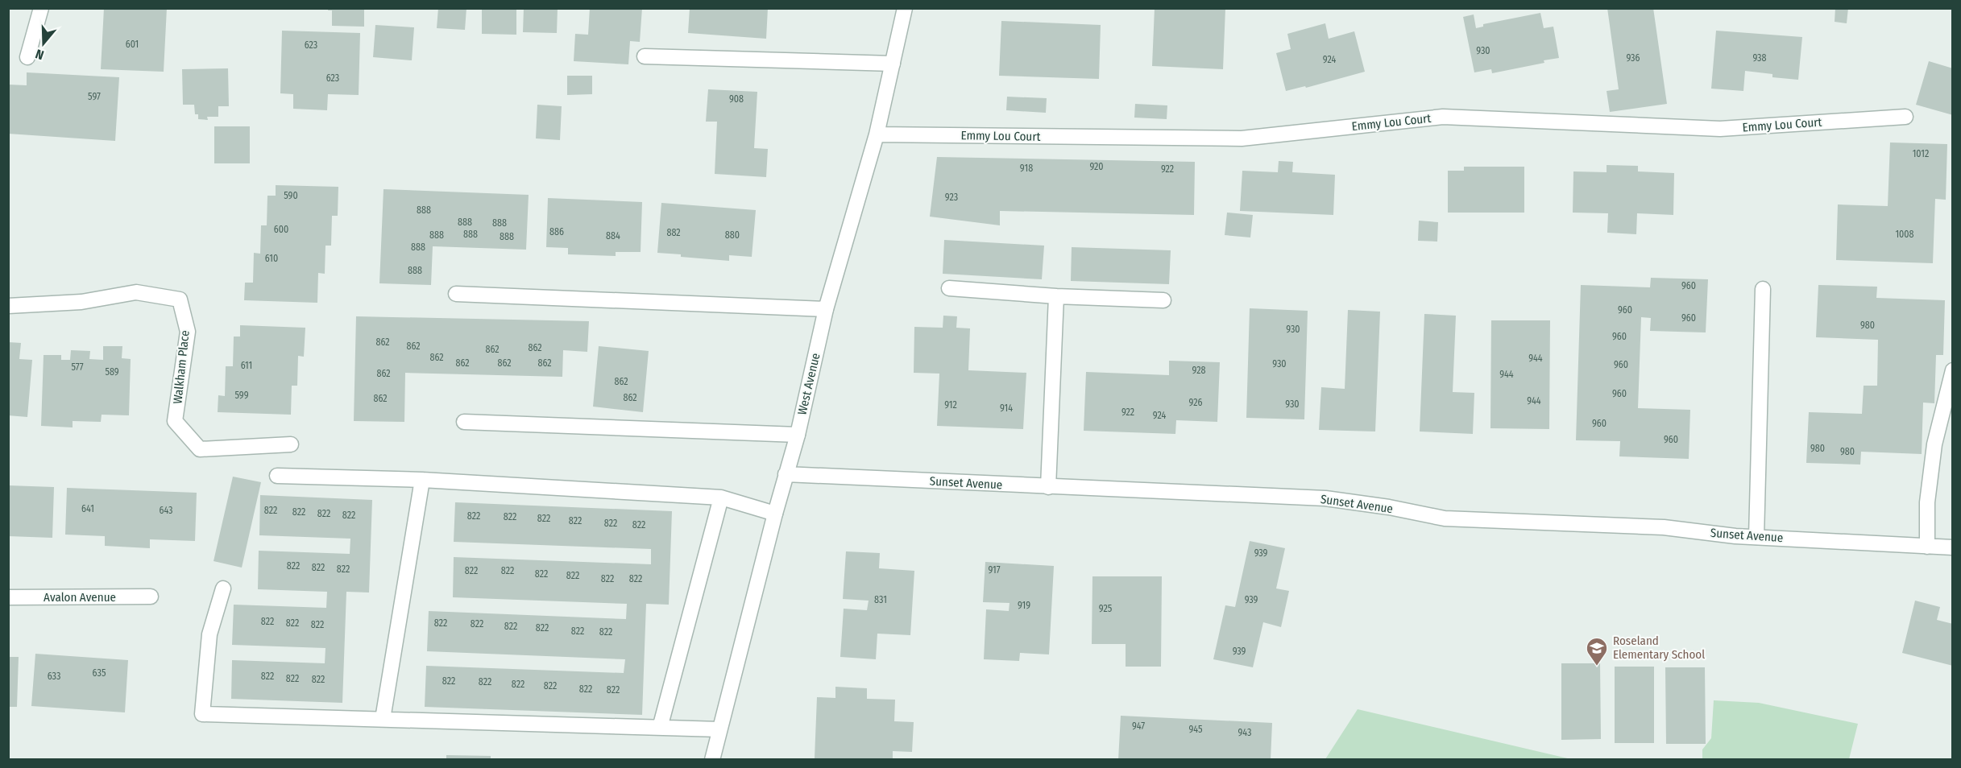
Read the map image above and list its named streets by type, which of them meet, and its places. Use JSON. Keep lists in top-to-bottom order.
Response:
{
  "streets": {
    "street": [
      "Emmy Lou Court",
      "Walkham Place",
      "West Avenue",
      "Sunset Avenue",
      "Avalon Avenue"
    ]
  },
  "crossings": [
    ["Emmy Lou Court", "West Avenue"],
    ["West Avenue", "Sunset Avenue"]
  ],
  "places": {
    "school or university": ["Roseland Elementary School"]
  },
  "house_numbers": [
    "601",
    "623",
    "930",
    "936",
    "938",
    "924",
    "623",
    "597",
    "908",
    "1012",
    "920",
    "918",
    "922",
    "590",
    "923",
    "888",
    "888",
    "888",
    "600",
    "886",
    "882",
    "888",
    "1008",
    "888",
    "880",
    "884",
    "888",
    "888",
    "610",
    "888",
    "960",
    "960",
    "960",
    "980",
    "930",
    "960",
    "862",
    "862",
    "862",
    "862",
    "862",
    "944",
    "862",
    "862",
    "862",
    "930",
    "960",
    "611",
    "577",
    "928",
    "589",
    "862",
    "944",
    "862",
    "960",
    "599",
    "862",
    "862",
    "944",
    "926",
    "930",
    "912",
    "914",
    "922",
    "924",
    "960",
    "960",
    "980",
    "980",
    "641",
    "643",
    "822",
    "822",
    "822",
    "822",
    "822",
    "822",
    "822",
    "822",
    "822",
    "822",
    "939",
    "822",
    "822",
    "822",
    "917",
    "822",
    "822",
    "822",
    "822",
    "822",
    "822",
    "831",
    "939",
    "919",
    "925",
    "822",
    "822",
    "822",
    "822",
    "822",
    "822",
    "822",
    "822",
    "822",
    "939",
    "635",
    "633",
    "822",
    "822",
    "822",
    "822",
    "822",
    "822",
    "822",
    "822",
    "822",
    "947",
    "945",
    "943"
  ],
  "north": "bottom"
}
